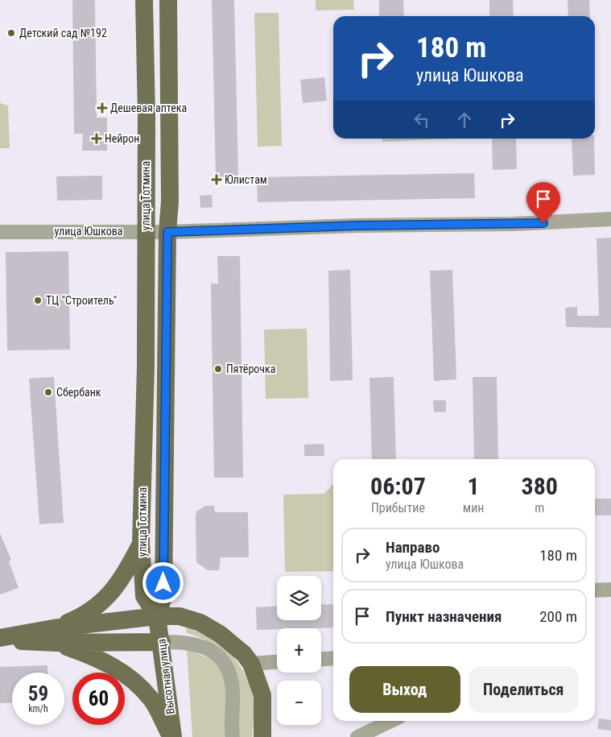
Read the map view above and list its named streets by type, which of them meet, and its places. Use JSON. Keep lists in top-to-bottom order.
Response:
{
  "streets": {
    "main road": ["улица Тотмина", "Высотная улица"],
    "street": ["улица Юшкова"]
  },
  "crossings": [
    ["улица Тотмина", "улица Юшкова"],
    ["улица Тотмина", "Высотная улица"]
  ],
  "places": {
    "other": [
      "Детский сад №192",
      "ТЦ \"Строитель\"",
      "Пятёрочка",
      "Сбербанк"
    ],
    "health": ["Дешевая аптека", "Нейрон", "Юлистам"]
  },
  "page": {
    "turn": ["180 m", "улица Юшкова"],
    "eta": [
      "06:07",
      "Прибытие",
      "1",
      "мин",
      "380",
      "m"
    ],
    "list": [
      {
        "name": "Направо",
        "note": "улица Юшкова",
        "value": "180 m"
      },
      {
        "name": "Пункт назначения",
        "value": "200 m"
      }
    ],
    "map_buttons": ["+", "−"],
    "buttons": ["Выход", "Поделиться"],
    "speed": "59 km/h",
    "limit": "60"
  }
}
